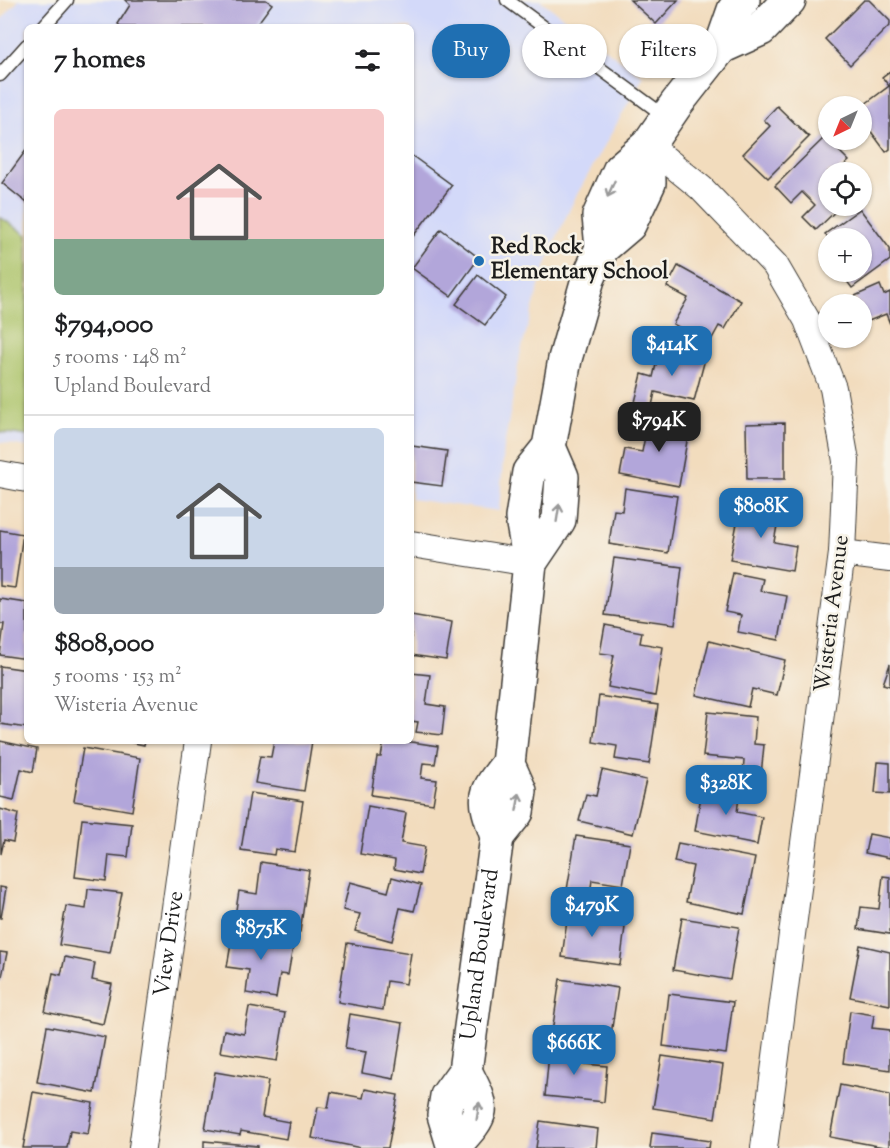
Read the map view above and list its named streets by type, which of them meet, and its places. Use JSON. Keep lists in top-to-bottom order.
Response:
{
  "streets": {
    "street": ["Wisteria Avenue", "View Drive", "Upland Boulevard"]
  },
  "crossings": [
    ["Wisteria Avenue", "Upland Boulevard"]
  ],
  "places": ["Red Rock Elementary School"],
  "north": "bottom left",
  "page": {
    "chip": ["Buy", "Rent", "Filters"],
    "heading": "7 homes",
    "map_buttons": ["+", "−"],
    "list": [
      {
        "name": "$794,000",
        "note": "5 rooms · 148 m² · Upland Boulevard"
      },
      {
        "name": "$808,000",
        "note": "5 rooms · 153 m² · Wisteria Avenue"
      }
    ],
    "price": [
      "$414K",
      "$794K",
      "$808K",
      "$328K",
      "$479K",
      "$875K",
      "$666K"
    ]
  }
}
